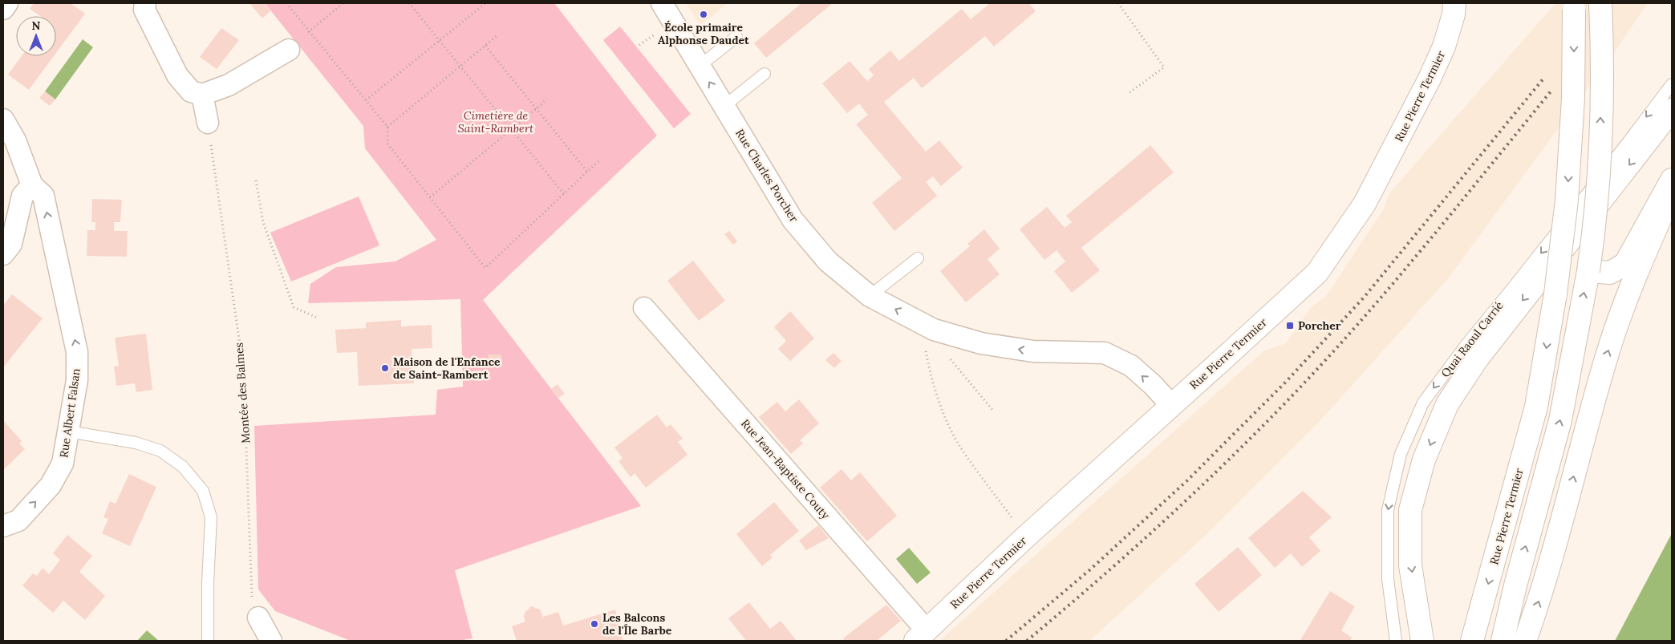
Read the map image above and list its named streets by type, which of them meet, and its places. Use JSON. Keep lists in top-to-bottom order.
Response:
{
  "streets": {
    "street": [
      "Rue Pierre Termier",
      "Rue Charles Porcher",
      "Quai Raoul Carrié",
      "Rue Albert Falsan",
      "Rue Jean-Baptiste Couty"
    ],
    "path": ["Montée des Balmes"]
  },
  "crossings": [
    ["Rue Pierre Termier", "Rue Charles Porcher"],
    ["Rue Pierre Termier", "Rue Jean-Baptiste Couty"]
  ],
  "one_way": ["Rue Charles Porcher", "Quai Raoul Carrié", "Rue Albert Falsan"],
  "parks": ["Cimetière de Saint-Rambert"],
  "places": {
    "other": ["École primaire Alphonse Daudet", "Maison de l'Enfance de Saint-Rambert", "Les Balcons de l'Île Barbe"],
    "transit": ["Porcher"]
  },
  "north": "top"
}
